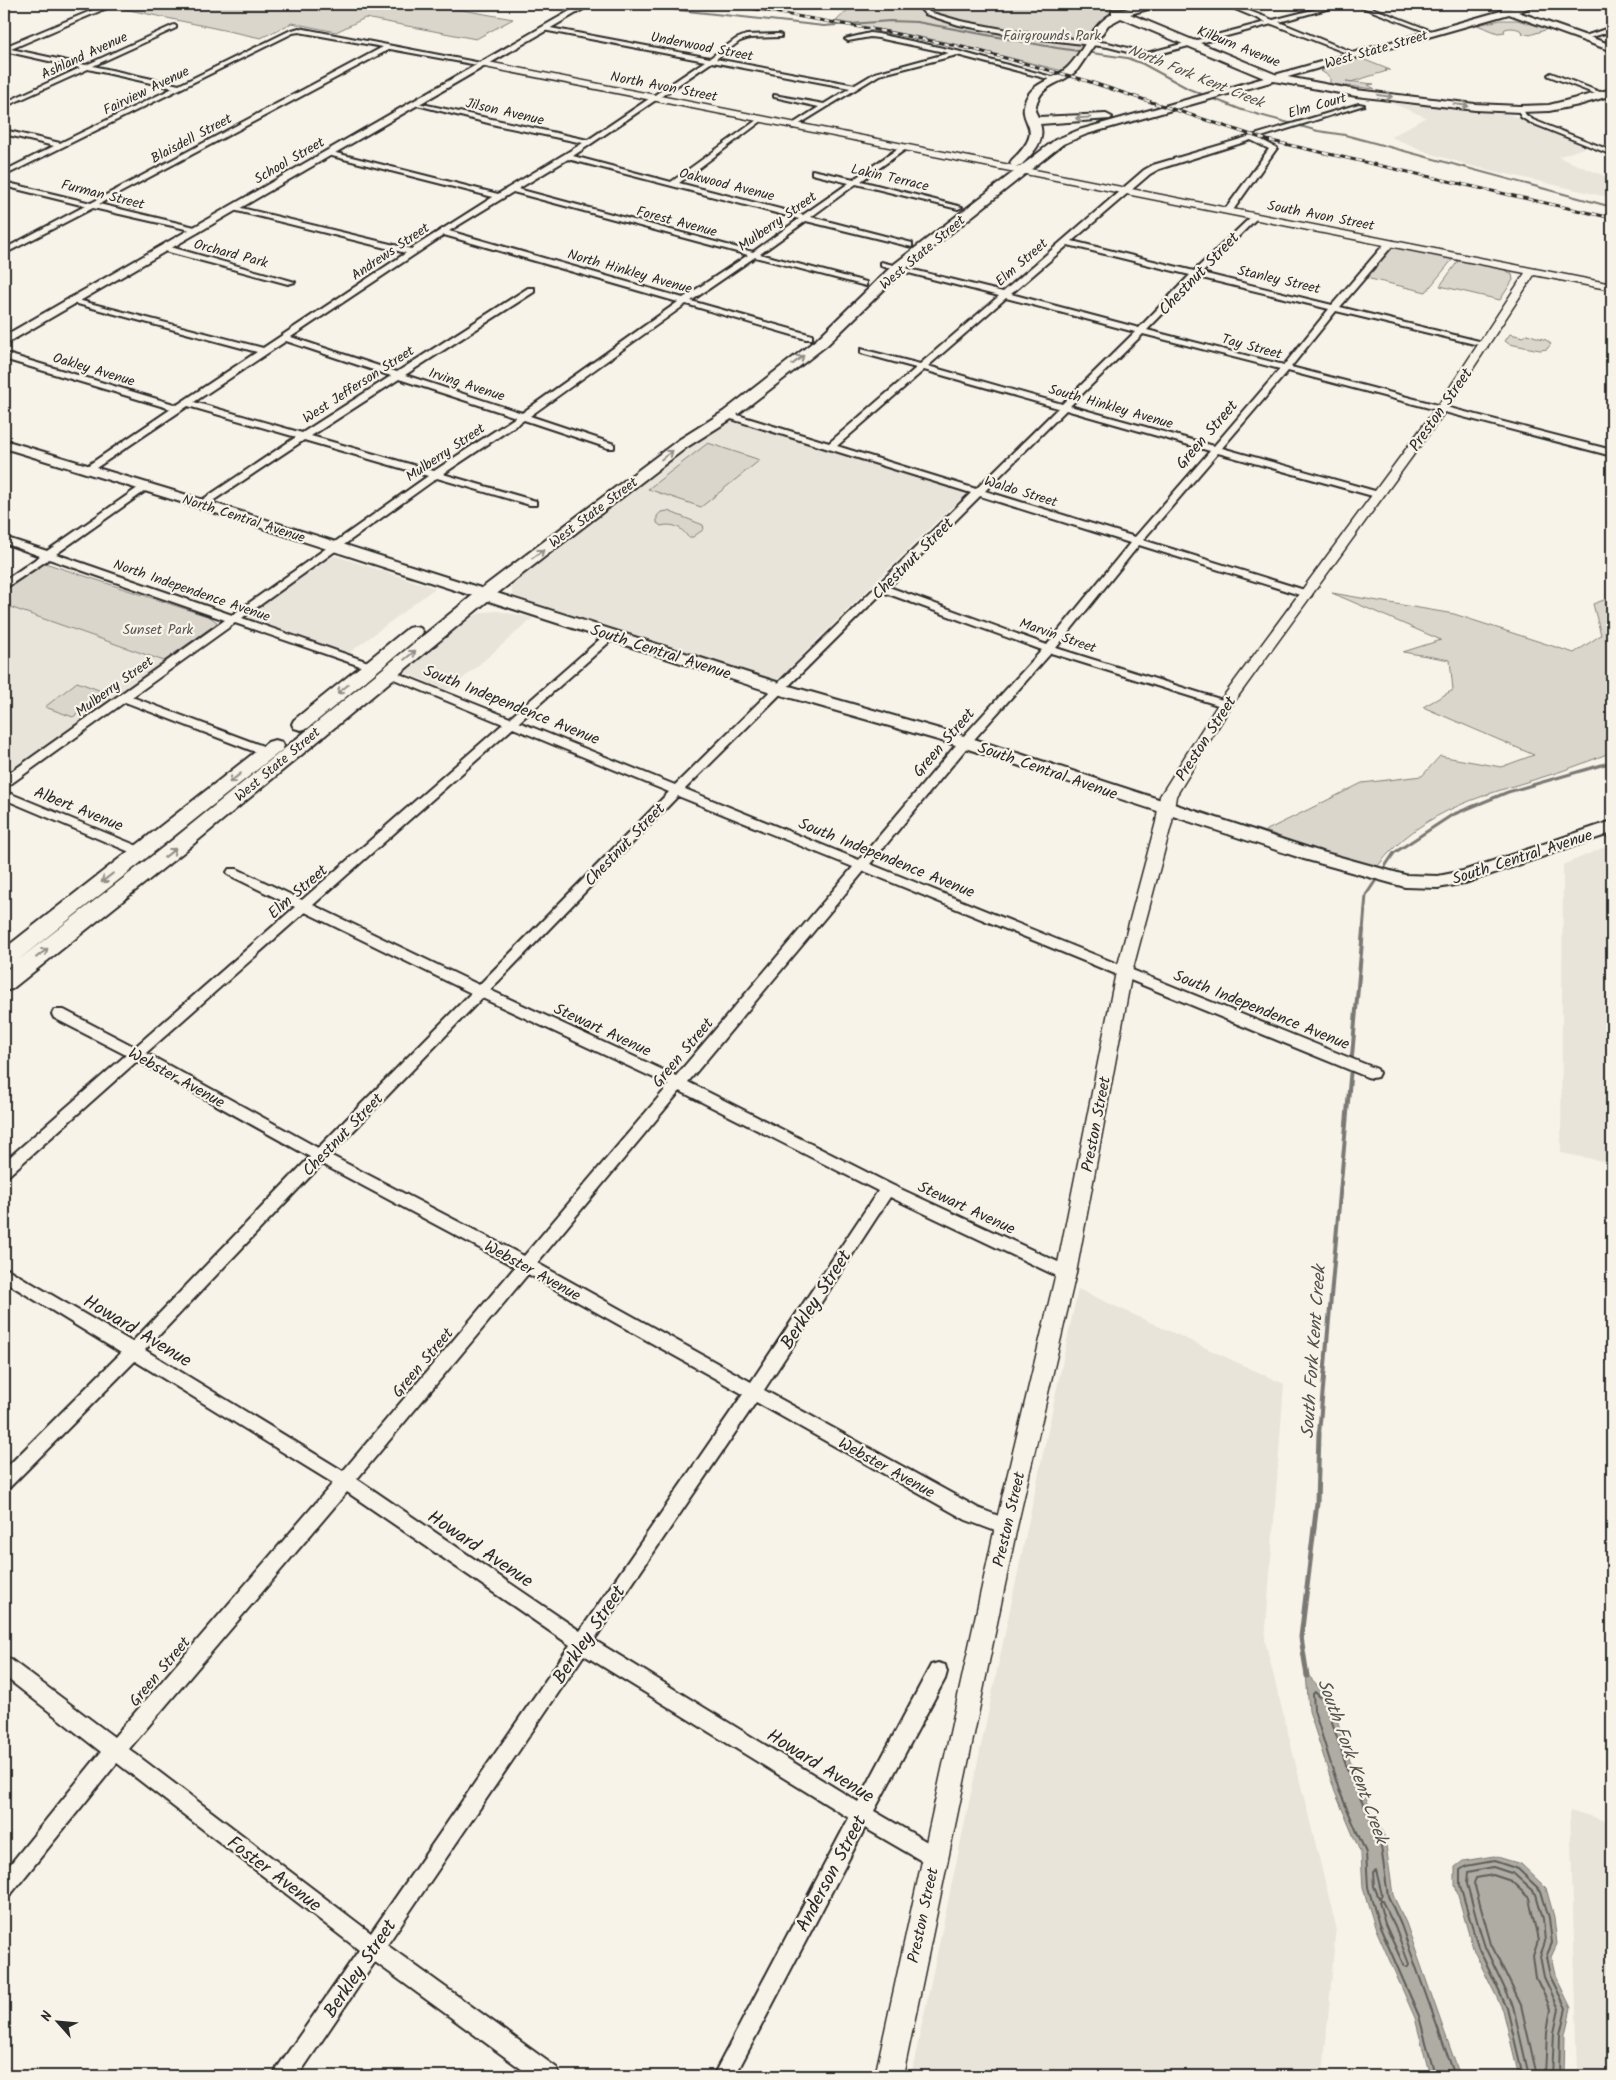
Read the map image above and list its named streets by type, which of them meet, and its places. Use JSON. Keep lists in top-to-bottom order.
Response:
{
  "streets": {
    "main road": [
      "Kilburn Avenue",
      "West State Street",
      "School Street",
      "North Central Avenue",
      "South Central Avenue"
    ],
    "street": [
      "Underwood Street",
      "Ashland Avenue",
      "North Avon Street",
      "Fairview Avenue",
      "Elm Court",
      "Jilson Avenue",
      "Blaisdell Street",
      "Lakin Terrace",
      "Oakwood Avenue",
      "Furman Street",
      "South Avon Street",
      "Forest Avenue",
      "Mulberry Street",
      "Andrews Street",
      "Orchard Park",
      "Elm Street",
      "North Hinkley Avenue",
      "Chestnut Street",
      "Stanley Street",
      "Tay Street",
      "Oakley Avenue",
      "West Jefferson Street",
      "Irving Avenue",
      "South Hinkley Avenue",
      "Preston Street",
      "Green Street",
      "Waldo Street",
      "North Independence Avenue",
      "Marvin Street",
      "South Independence Avenue",
      "Albert Avenue",
      "Stewart Avenue",
      "Webster Avenue",
      "Berkley Street",
      "Howard Avenue",
      "Foster Avenue",
      "Anderson Street"
    ]
  },
  "crossings": [
    ["Underwood Street", "School Street"],
    ["Underwood Street", "Andrews Street"],
    ["Kilburn Avenue", "West State Street"],
    ["West State Street", "North Avon Street"],
    ["West State Street", "Lakin Terrace"],
    ["West State Street", "Oakwood Avenue"],
    ["West State Street", "South Avon Street"],
    ["West State Street", "Forest Avenue"],
    ["West State Street", "North Hinkley Avenue"],
    ["West State Street", "Tay Street"],
    ["West State Street", "Waldo Street"],
    ["West State Street", "North Central Avenue"],
    ["West State Street", "North Independence Avenue"],
    ["West State Street", "South Central Avenue"],
    ["West State Street", "South Independence Avenue"],
    ["West State Street", "Albert Avenue"],
    ["North Avon Street", "Fairview Avenue"],
    ["North Avon Street", "Blaisdell Street"],
    ["North Avon Street", "School Street"],
    ["North Avon Street", "South Avon Street"],
    ["North Avon Street", "Mulberry Street"],
    ["North Avon Street", "Andrews Street"],
    ["Elm Court", "Elm Street"],
    ["Jilson Avenue", "School Street"],
    ["Jilson Avenue", "Andrews Street"],
    ["Blaisdell Street", "Furman Street"],
    ["School Street", "Furman Street"],
    ["School Street", "Orchard Park"],
    ["Lakin Terrace", "Mulberry Street"],
    ["Oakwood Avenue", "Mulberry Street"],
    ["Oakwood Avenue", "Andrews Street"],
    ["South Avon Street", "Elm Street"],
    ["South Avon Street", "Chestnut Street"],
    ["South Avon Street", "Preston Street"],
    ["South Avon Street", "Green Street"],
    ["Forest Avenue", "Mulberry Street"],
    ["Forest Avenue", "Andrews Street"],
    ["Mulberry Street", "North Hinkley Avenue"],
    ["Mulberry Street", "Irving Avenue"],
    ["Mulberry Street", "North Central Avenue"],
    ["Mulberry Street", "North Independence Avenue"],
    ["Andrews Street", "North Hinkley Avenue"],
    ["Andrews Street", "Oakley Avenue"],
    ["Andrews Street", "Irving Avenue"],
    ["Andrews Street", "North Central Avenue"],
    ["Elm Street", "Stanley Street"],
    ["Elm Street", "Tay Street"],
    ["Elm Street", "South Hinkley Avenue"],
    ["Elm Street", "Waldo Street"],
    ["Elm Street", "South Central Avenue"],
    ["Elm Street", "South Independence Avenue"],
    ["Elm Street", "Stewart Avenue"],
    ["Elm Street", "Webster Avenue"],
    ["Chestnut Street", "Stanley Street"],
    ["Chestnut Street", "Tay Street"],
    ["Chestnut Street", "South Hinkley Avenue"],
    ["Chestnut Street", "Waldo Street"],
    ["Chestnut Street", "Marvin Street"],
    ["Chestnut Street", "South Central Avenue"],
    ["Chestnut Street", "South Independence Avenue"],
    ["Chestnut Street", "Stewart Avenue"],
    ["Chestnut Street", "Webster Avenue"],
    ["Chestnut Street", "Howard Avenue"],
    ["Stanley Street", "Preston Street"],
    ["Stanley Street", "Green Street"],
    ["Tay Street", "Preston Street"],
    ["Tay Street", "Green Street"],
    ["West Jefferson Street", "Irving Avenue"],
    ["West Jefferson Street", "North Central Avenue"],
    ["South Hinkley Avenue", "Preston Street"],
    ["South Hinkley Avenue", "Green Street"],
    ["Preston Street", "Waldo Street"],
    ["Preston Street", "Marvin Street"],
    ["Preston Street", "South Central Avenue"],
    ["Preston Street", "South Independence Avenue"],
    ["Preston Street", "Stewart Avenue"],
    ["Preston Street", "Webster Avenue"],
    ["Preston Street", "Howard Avenue"],
    ["Green Street", "Waldo Street"],
    ["Green Street", "Marvin Street"],
    ["Green Street", "South Central Avenue"],
    ["Green Street", "South Independence Avenue"],
    ["Green Street", "Stewart Avenue"],
    ["Green Street", "Webster Avenue"],
    ["Green Street", "Howard Avenue"],
    ["Green Street", "Foster Avenue"],
    ["North Central Avenue", "South Central Avenue"],
    ["North Independence Avenue", "South Independence Avenue"],
    ["Stewart Avenue", "Berkley Street"],
    ["Webster Avenue", "Berkley Street"],
    ["Berkley Street", "Howard Avenue"],
    ["Berkley Street", "Foster Avenue"],
    ["Howard Avenue", "Anderson Street"]
  ],
  "one_way": ["Kilburn Avenue"],
  "water": ["North Fork Kent Creek", "South Fork Kent Creek"],
  "parks": ["Fairgrounds Park", "Sunset Park"],
  "north": "top left"
}
